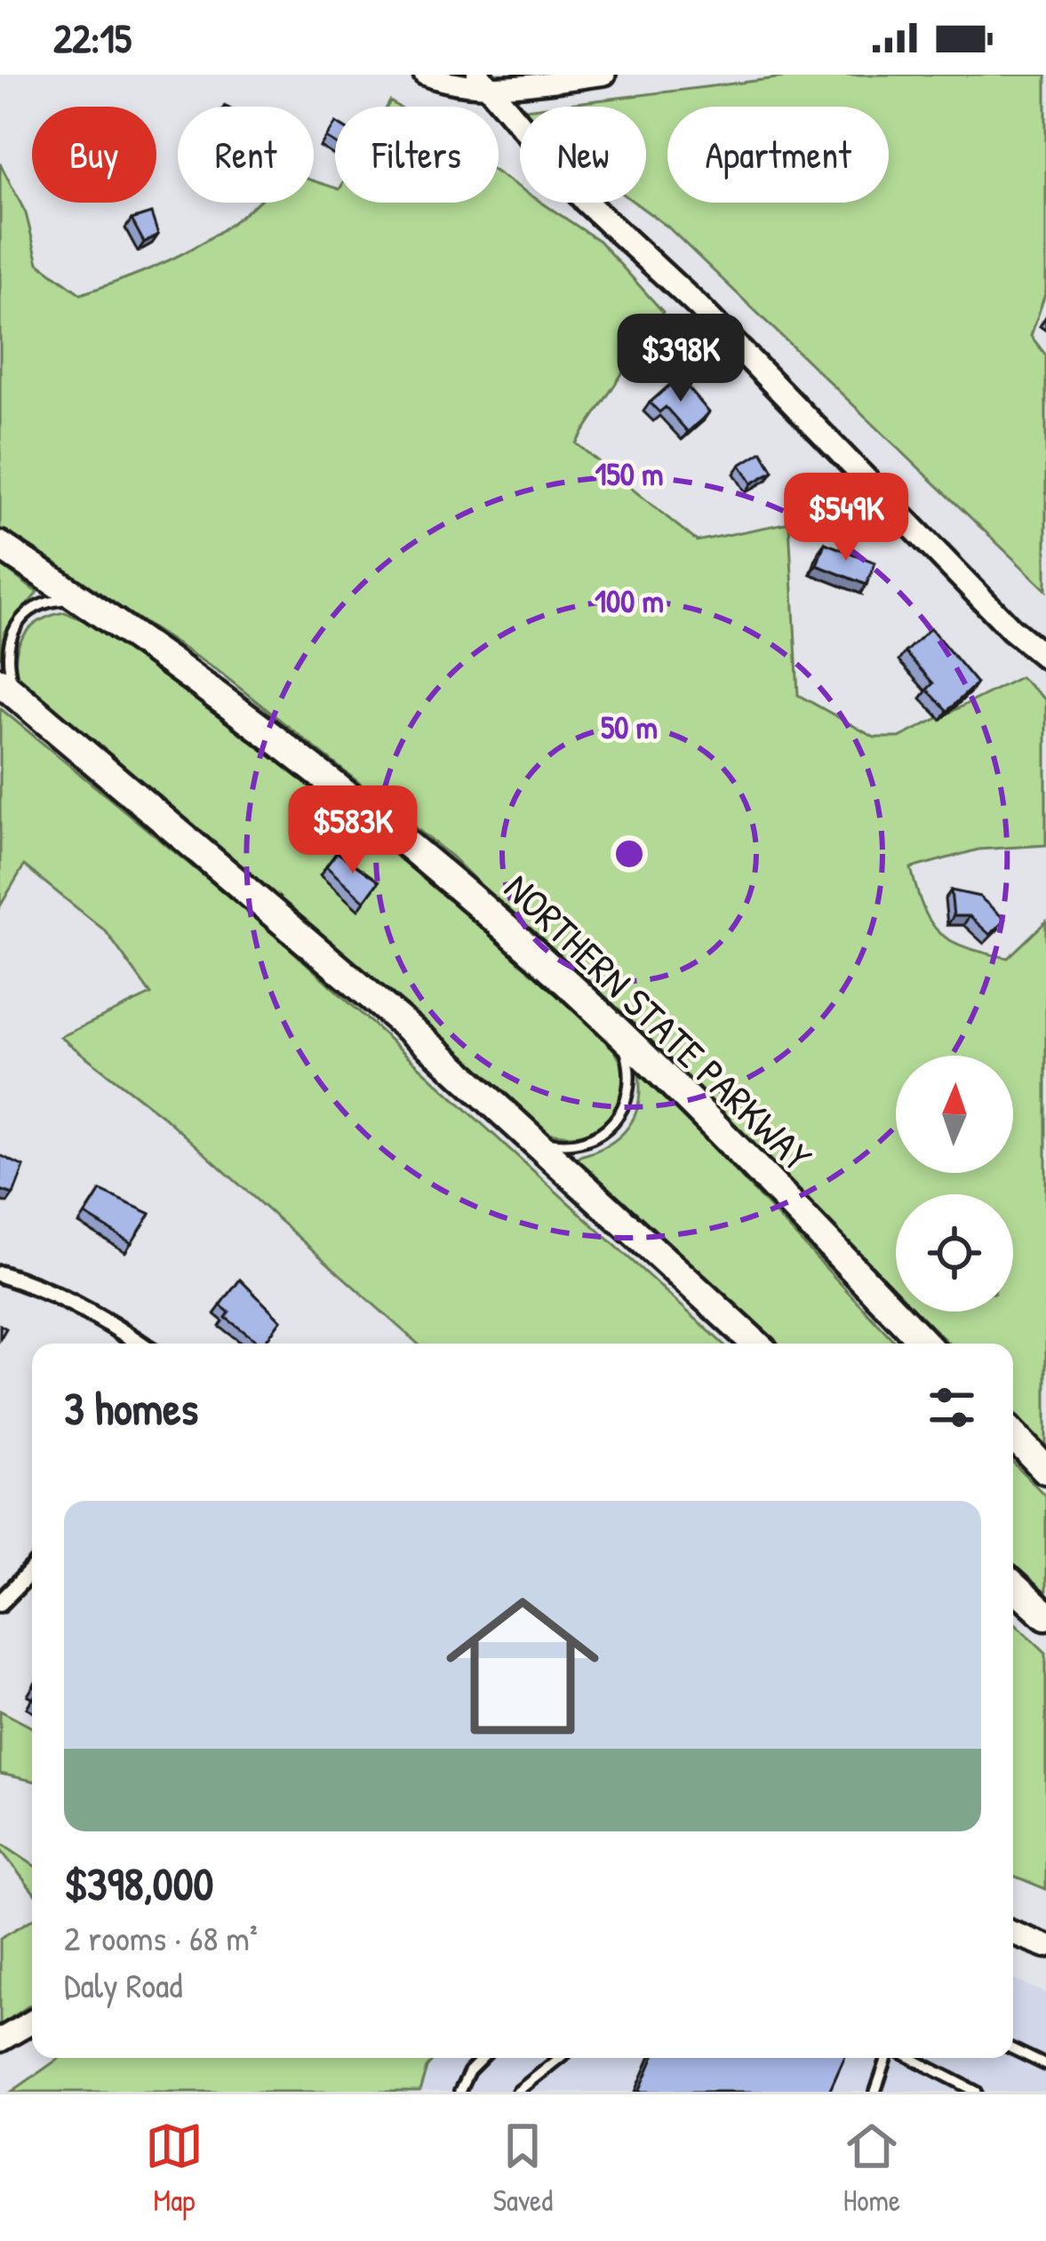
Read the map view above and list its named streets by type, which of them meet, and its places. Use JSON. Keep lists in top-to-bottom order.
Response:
{
  "streets": {
    "highway": ["NORTHERN STATE PARKWAY"]
  },
  "north": "top",
  "page": {
    "status": "22:15",
    "chip": [
      "Buy",
      "Rent",
      "Filters",
      "New",
      "Apartment"
    ],
    "price": ["$398K", "$549K", "$583K"],
    "heading": "3 homes",
    "list": [
      {
        "name": "$398,000",
        "note": "2 rooms · 68 m² · Daly Road"
      }
    ],
    "tabs": ["Map", "Saved", "Home"]
  },
  "rings": ["150 m", "100 m", "50 m"]
}
